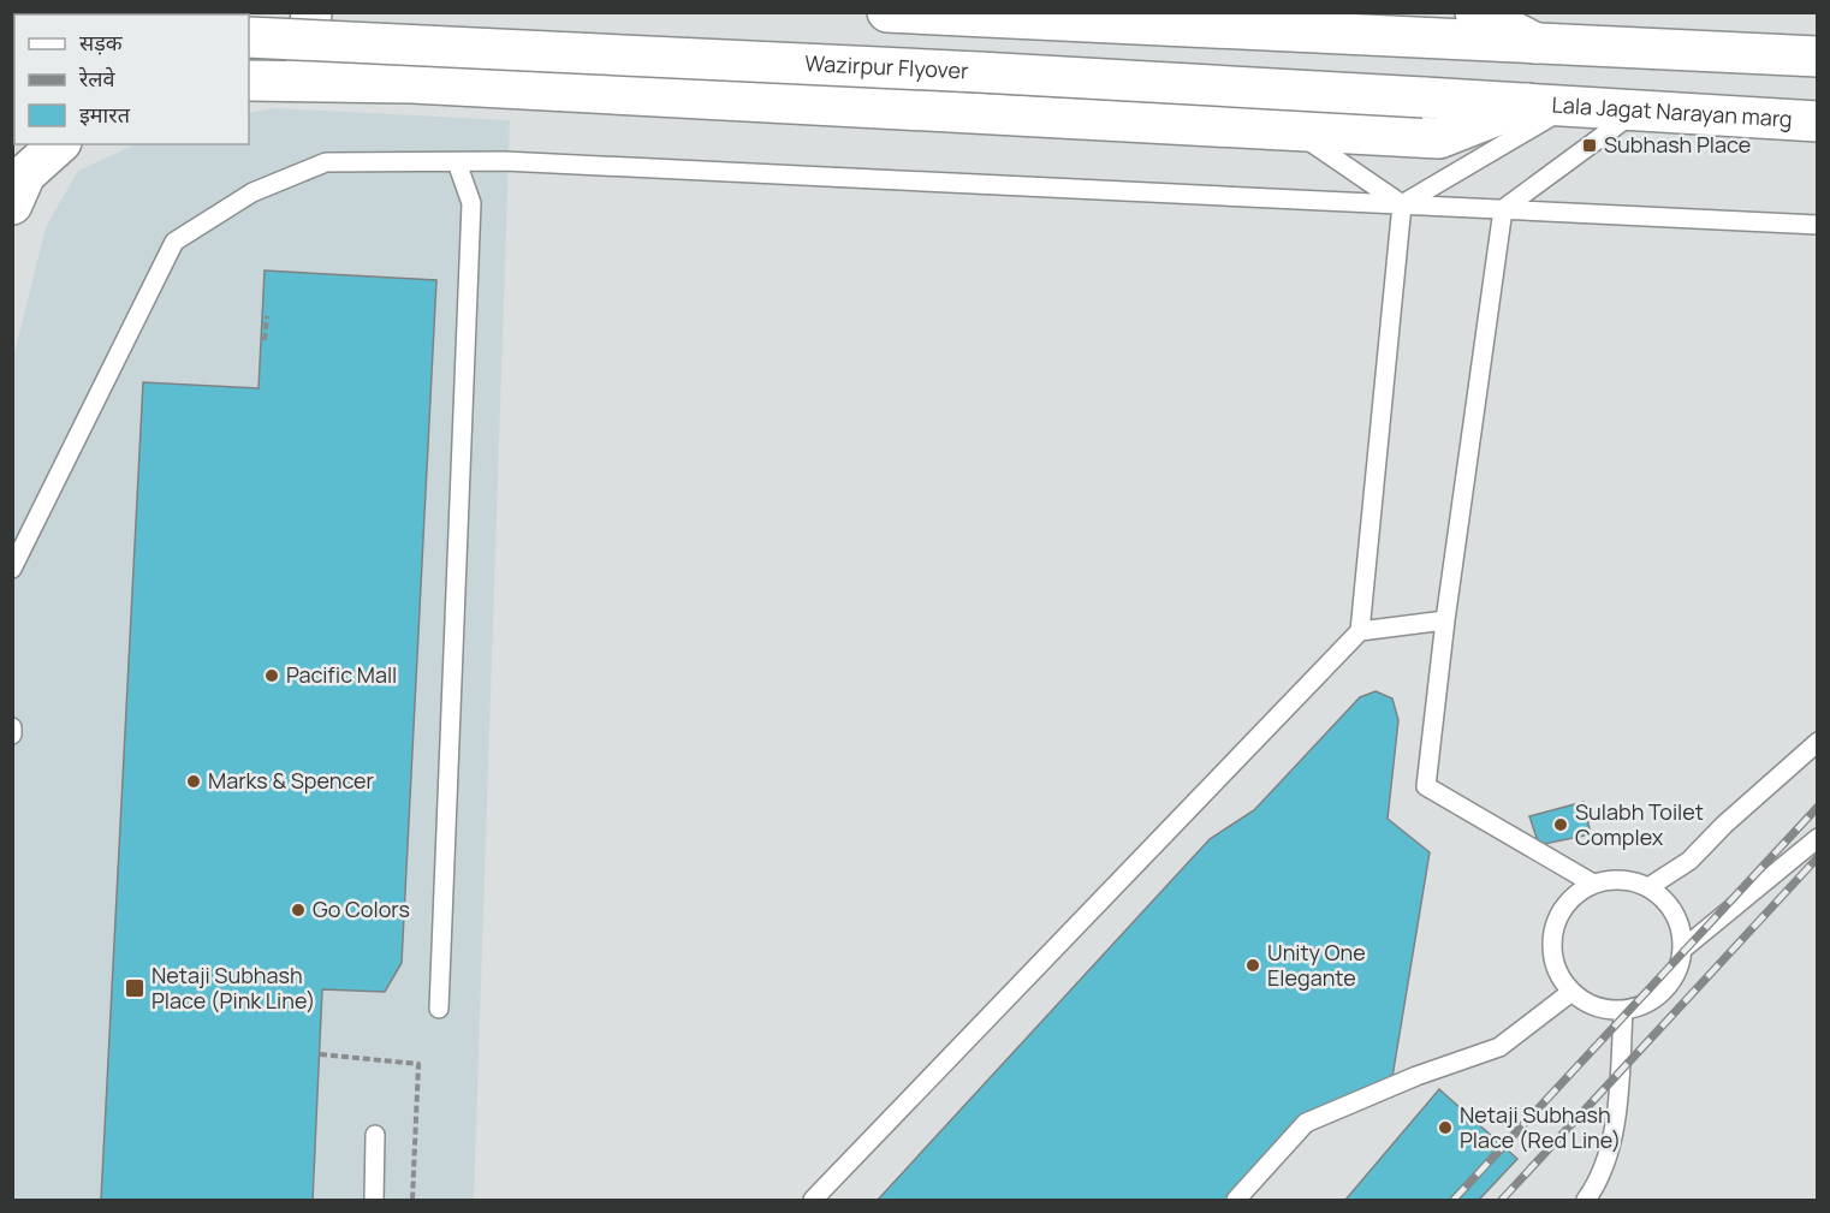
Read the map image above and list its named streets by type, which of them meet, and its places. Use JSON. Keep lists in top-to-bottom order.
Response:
{
  "streets": {
    "main road": ["Wazirpur Flyover", "Lala Jagat Narayan marg"]
  },
  "crossings": [
    ["Wazirpur Flyover", "Lala Jagat Narayan marg"]
  ],
  "places": {
    "transit": ["Subhash Place", "Netaji Subhash Place (Pink Line)"],
    "other": [
      "Pacific Mall",
      "Marks & Spencer",
      "Sulabh Toilet Complex",
      "Go Colors",
      "Unity One Elegante",
      "Netaji Subhash Place (Red Line)"
    ]
  },
  "legend": ["सड़क", "रेलवे", "इमारत"]
}
